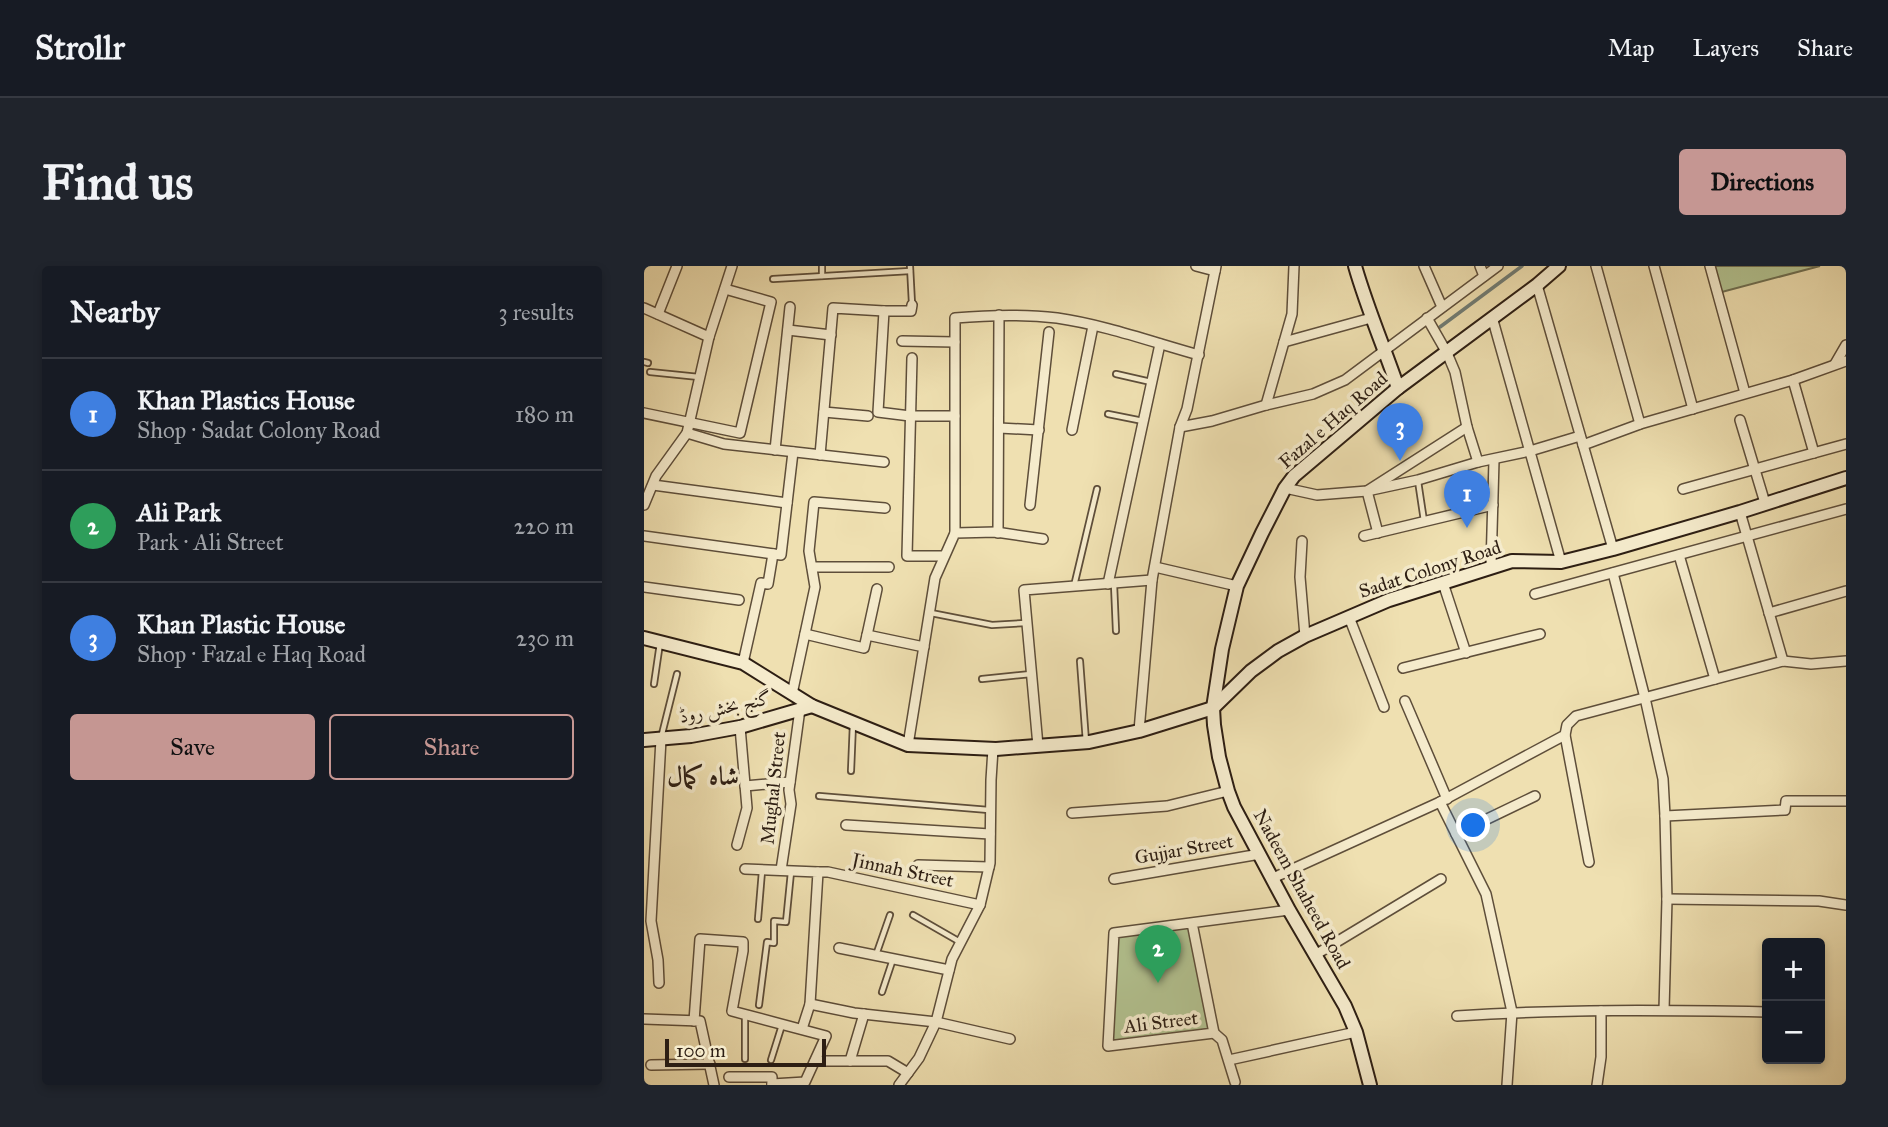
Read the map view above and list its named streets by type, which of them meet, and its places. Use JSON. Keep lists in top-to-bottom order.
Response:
{
  "streets": {
    "street": [
      "Fazal e Haq Road",
      "Sadat Colony Road",
      "گنج بخش روڈ",
      "Mughal Street",
      "Gujjar Street",
      "Jinnah Street",
      "Nadeem Shaheed Road",
      "Ali Street"
    ]
  },
  "crossings": [
    ["Fazal e Haq Road", "Sadat Colony Road"],
    ["Fazal e Haq Road", "Nadeem Shaheed Road"],
    ["Sadat Colony Road", "Nadeem Shaheed Road"],
    ["گنج بخش روڈ", "Mughal Street"],
    ["Mughal Street", "Jinnah Street"],
    ["Gujjar Street", "Nadeem Shaheed Road"],
    ["Nadeem Shaheed Road", "Ali Street"]
  ],
  "districts": ["شاہ کمال"],
  "scale_bar": "100 m",
  "page": {
    "header": "Strollr",
    "nav": ["Map", "Layers", "Share"],
    "buttons": [
      "Directions",
      ["Save", "Share"]
    ],
    "title": "Find us",
    "heading": ["Nearby", "3 results"],
    "list": [
      {
        "mark": "1",
        "name": "Khan Plastics House",
        "note": "Shop · Sadat Colony Road",
        "value": "180 m"
      },
      {
        "mark": "2",
        "name": "Ali Park",
        "note": "Park · Ali Street",
        "value": "220 m"
      },
      {
        "mark": "3",
        "name": "Khan Plastic House",
        "note": "Shop · Fazal e Haq Road",
        "value": "230 m"
      }
    ],
    "pins": ["3", "1", "2"],
    "map_buttons": ["+", "−"],
    "scale": "100 m"
  }
}
